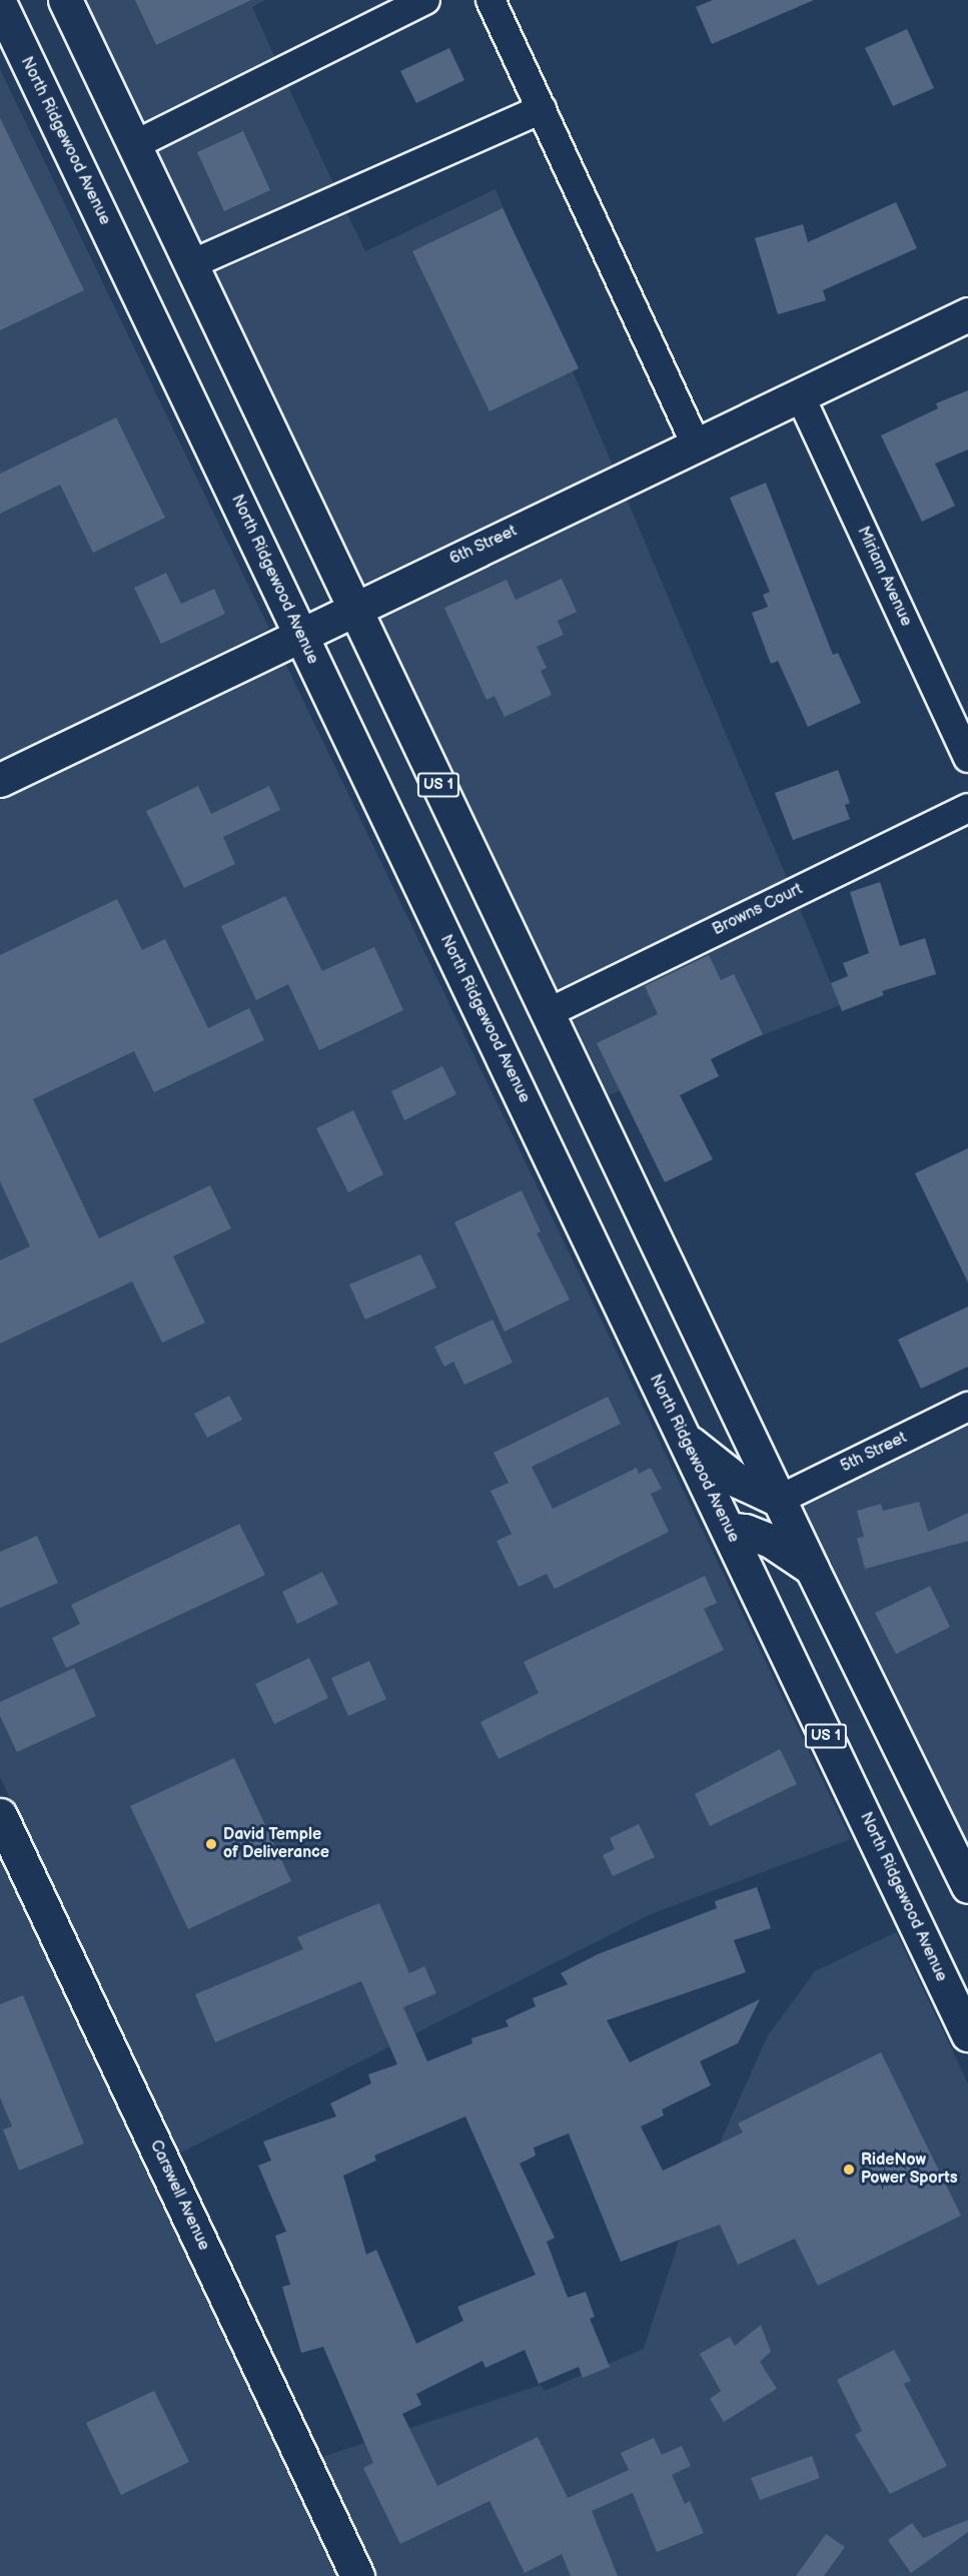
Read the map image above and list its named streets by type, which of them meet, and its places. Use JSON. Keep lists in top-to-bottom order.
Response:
{
  "streets": {
    "main road": [
      "North Ridgewood Avenue",
      "6th Street",
      "US 1",
      "Carswell Avenue"
    ],
    "street": ["Miriam Avenue", "Browns Court", "5th Street"]
  },
  "crossings": [
    ["North Ridgewood Avenue", "6th Street"],
    ["6th Street", "Miriam Avenue"],
    ["6th Street", "US 1"],
    ["US 1", "Browns Court"],
    ["US 1", "5th Street"]
  ],
  "places": ["David Temple of Deliverance", "RideNow Power Sports"]
}
